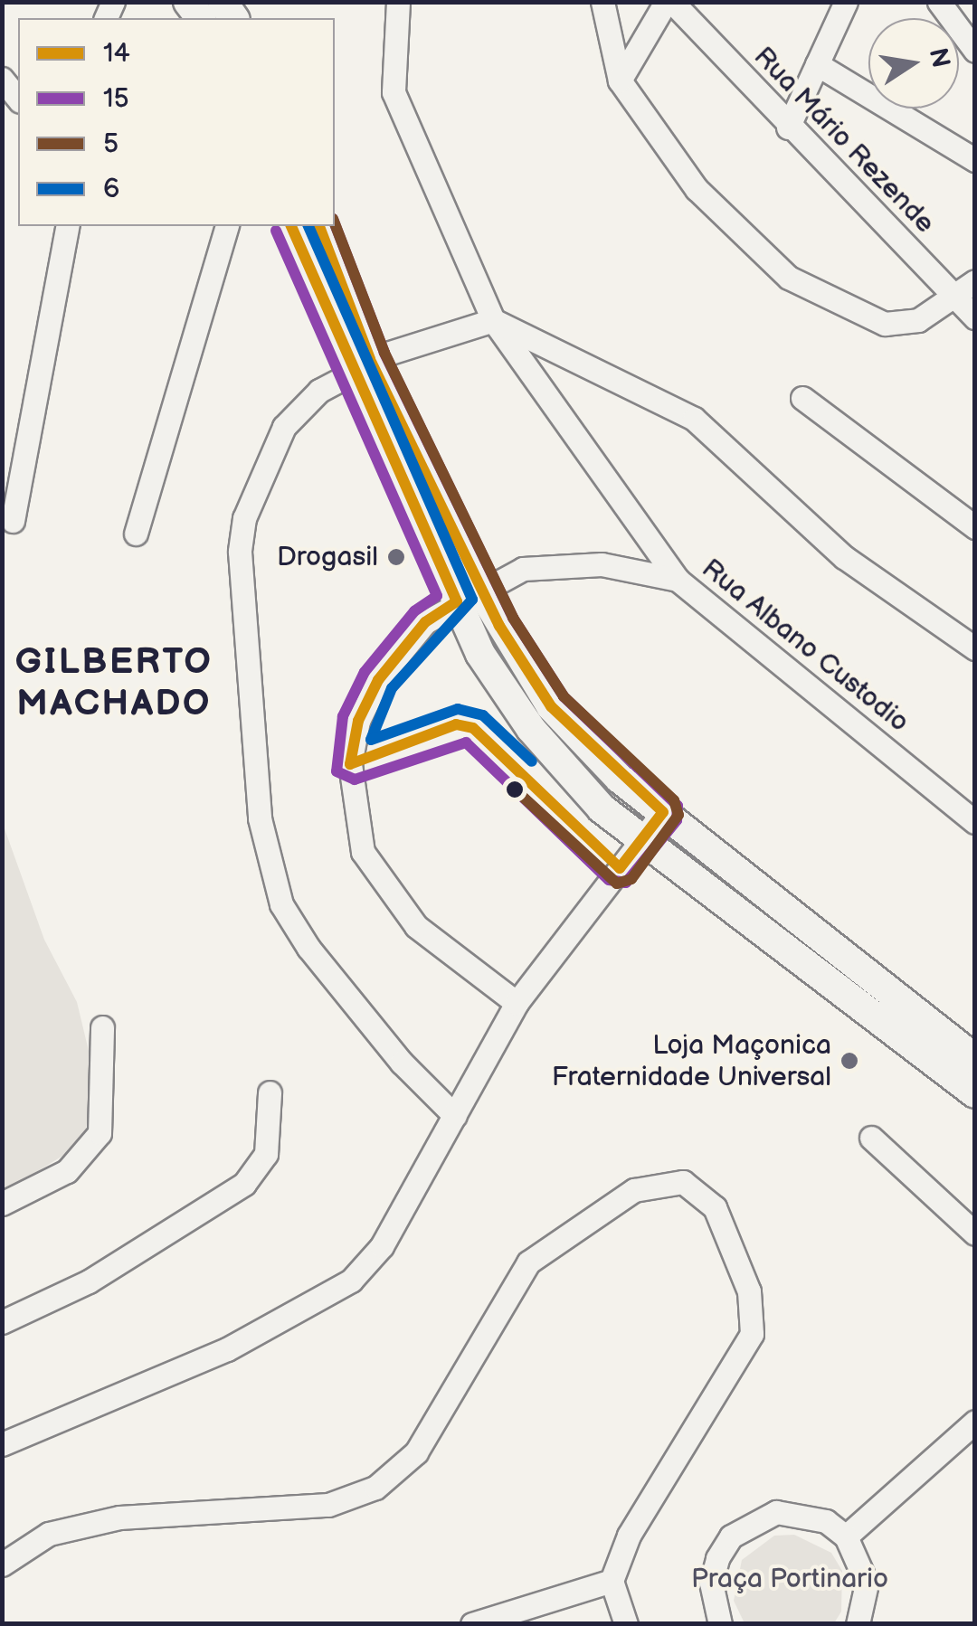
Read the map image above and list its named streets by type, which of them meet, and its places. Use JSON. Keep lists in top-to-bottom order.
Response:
{
  "streets": {
    "street": ["Rua Mário Rezende", "Rua Albano Custodio"]
  },
  "districts": ["GILBERTO MACHADO"],
  "parks": ["Praça Portinario"],
  "places": ["Drogasil", "Loja Maçonica Fraternidade Universal"],
  "lines": [
    "transit line 15",
    "transit line 5",
    "transit line 14",
    "transit line 6"
  ],
  "legend": [
    "14",
    "15",
    "5",
    "6"
  ],
  "north": "right"
}
